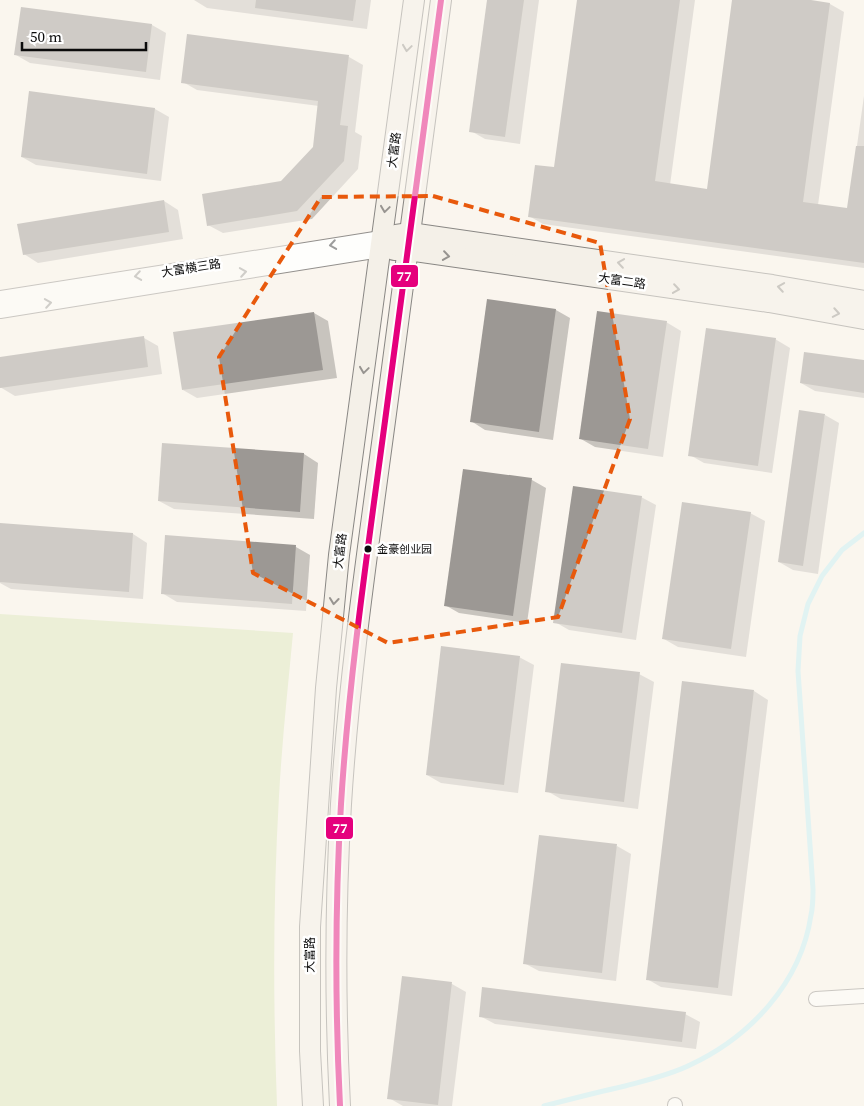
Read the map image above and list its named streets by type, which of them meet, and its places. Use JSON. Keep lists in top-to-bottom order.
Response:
{
  "streets": {
    "street": ["大富路", "大富横三路", "大富二路"]
  },
  "crossings": [
    ["大富路", "大富横三路"],
    ["大富路", "大富二路"],
    ["大富横三路", "大富二路"]
  ],
  "places": ["金豪创业园"],
  "lines": ["transit line 77"],
  "scale_bar": "50 m"
}
